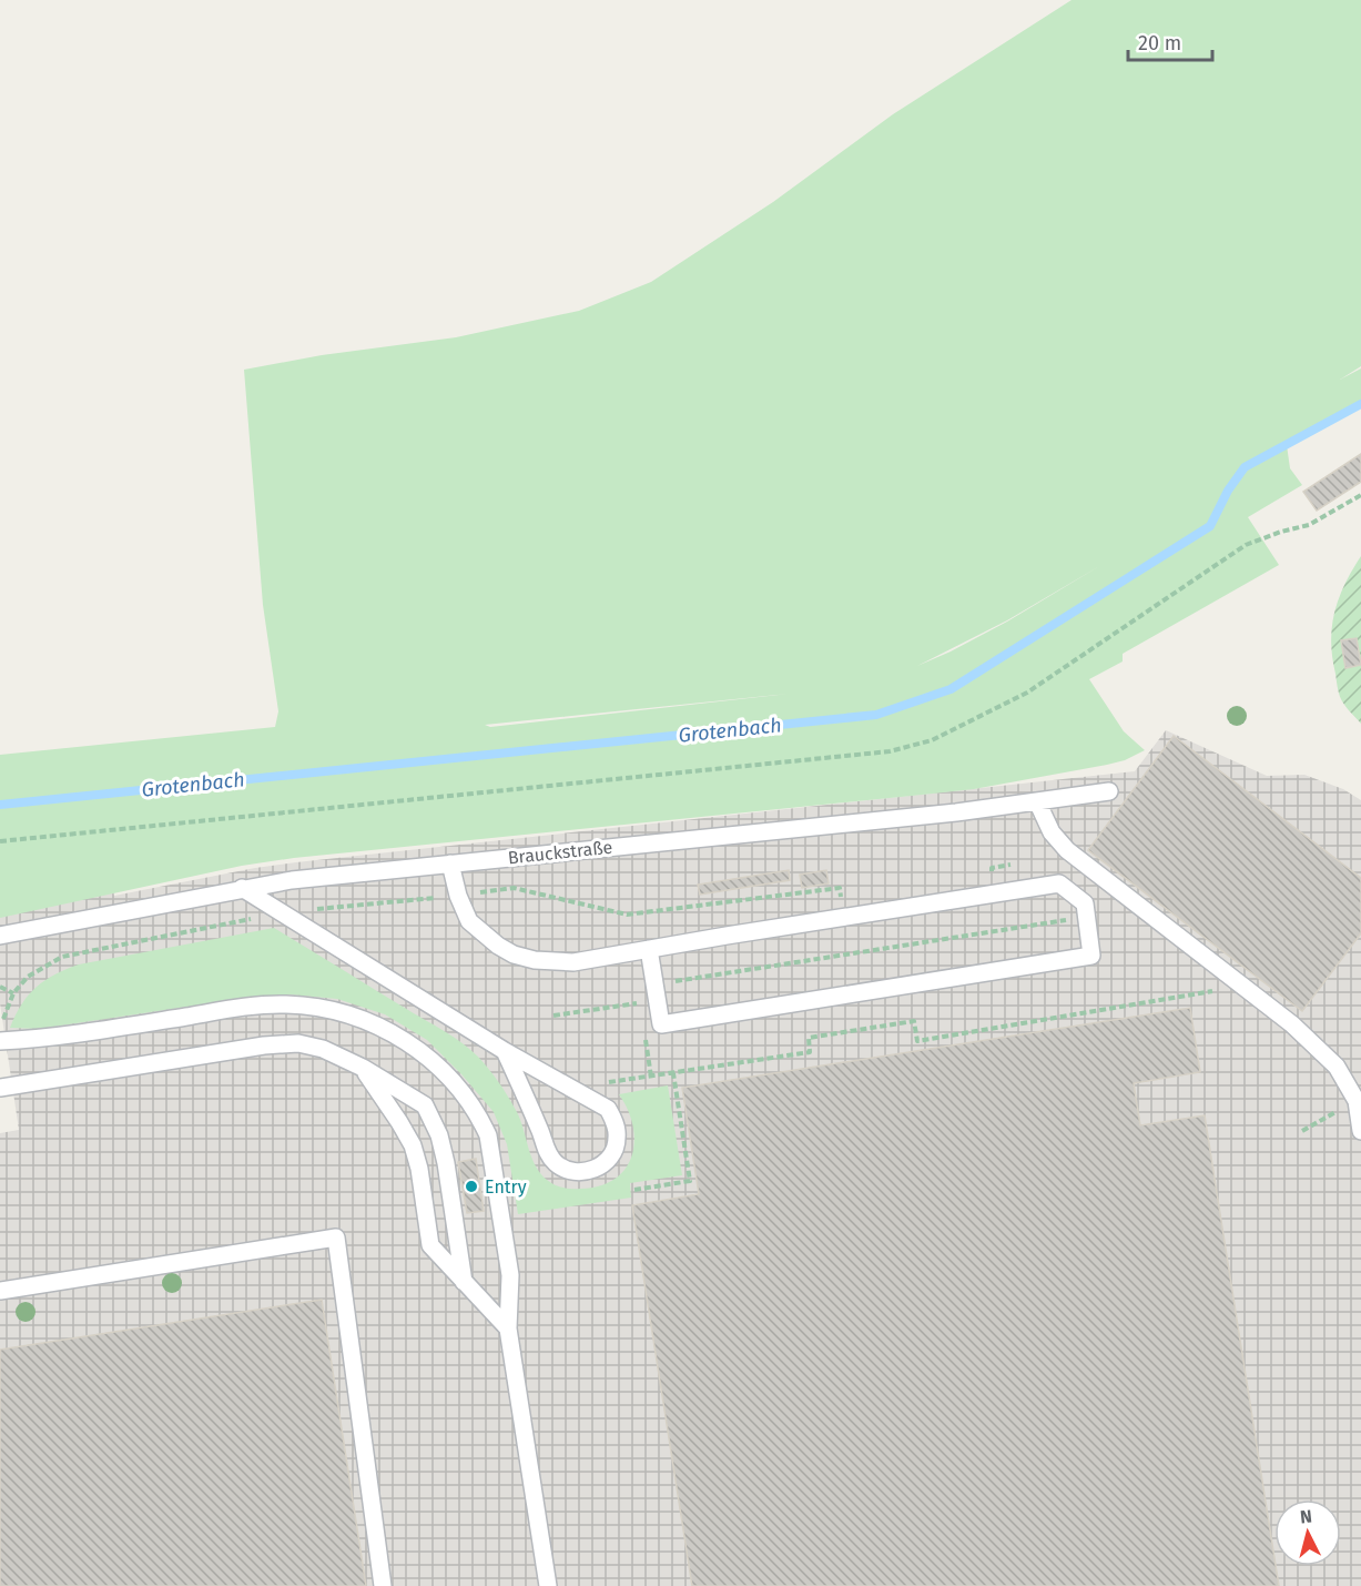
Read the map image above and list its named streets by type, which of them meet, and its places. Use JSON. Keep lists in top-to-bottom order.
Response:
{
  "streets": {
    "lane": ["Brauckstraße"]
  },
  "water": ["Grotenbach"],
  "places": ["Entry"],
  "scale_bar": "20 m",
  "north": "top"
}
